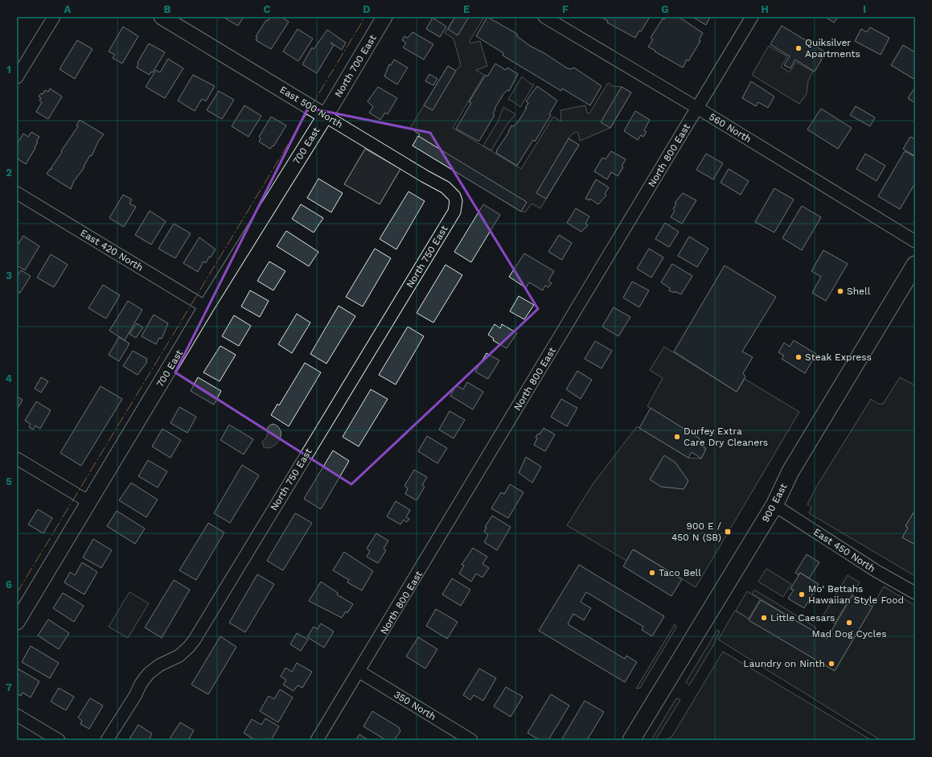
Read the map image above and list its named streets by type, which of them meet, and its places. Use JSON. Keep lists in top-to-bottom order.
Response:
{
  "streets": {
    "main road": ["900 East"],
    "street": [
      "North 700 East",
      "East 500 North",
      "560 North",
      "700 East",
      "North 800 East",
      "East 420 North",
      "North 750 East",
      "East 450 North",
      "350 North"
    ]
  },
  "crossings": [
    ["North 700 East", "East 500 North"],
    ["North 700 East", "700 East"],
    ["East 500 North", "700 East"],
    ["East 500 North", "North 750 East"],
    ["560 North", "North 800 East"],
    ["700 East", "East 420 North"],
    ["North 800 East", "350 North"],
    ["900 East", "East 450 North"]
  ],
  "places": {
    "other": [
      "Quiksilver Apartments",
      "Shell",
      "Steak Express",
      "Durfey Extra Care Dry Cleaners",
      "Taco Bell",
      "Mo' Bettahs Hawaiian Style Food",
      "Little Caesars",
      "Mad Dog Cycles",
      "Laundry on Ninth"
    ],
    "transit": ["900 E / 450 N (SB)"]
  },
  "grid": {
    "columns": [
      "A",
      "B",
      "C",
      "D",
      "E",
      "F",
      "G",
      "H",
      "I"
    ],
    "rows": [
      "1",
      "2",
      "3",
      "4",
      "5",
      "6",
      "7"
    ]
  }
}
